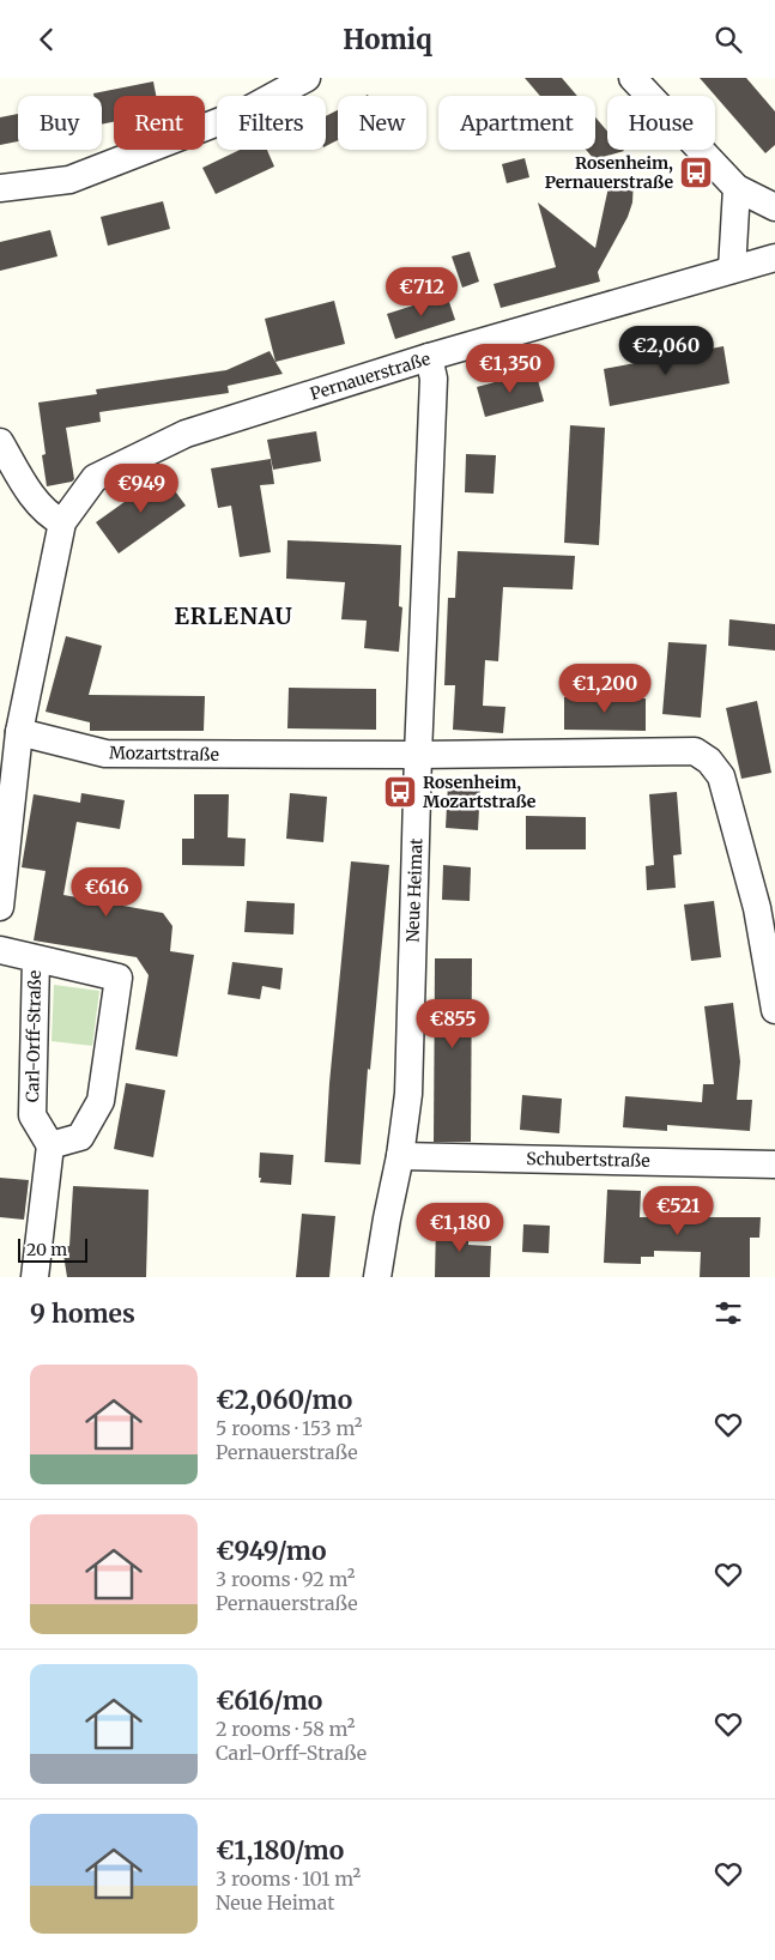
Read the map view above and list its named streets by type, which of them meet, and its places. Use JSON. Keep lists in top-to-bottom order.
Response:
{
  "streets": {
    "street": [
      "Pernauerstraße",
      "Mozartstraße",
      "Neue Heimat",
      "Carl-Orff-Straße",
      "Schubertstraße"
    ]
  },
  "crossings": [
    ["Pernauerstraße", "Neue Heimat"],
    ["Mozartstraße", "Neue Heimat"],
    ["Neue Heimat", "Schubertstraße"]
  ],
  "districts": ["ERLENAU"],
  "places": {
    "bus stop": ["Rosenheim, Pernauerstraße", "Rosenheim, Mozartstraße"]
  },
  "scale_bar": "20 m",
  "page": {
    "header": "Homiq",
    "chip": [
      "Buy",
      "Rent",
      "Filters",
      "New",
      "Apartment",
      "House"
    ],
    "price": [
      "€712",
      "€2,060",
      "€1,350",
      "€949",
      "€1,200",
      "€616",
      "€855",
      "€521",
      "€1,180"
    ],
    "scale": "20 m",
    "heading": "9 homes",
    "list": [
      {
        "name": "€2,060/mo",
        "note": "5 rooms · 153 m² · Pernauerstraße"
      },
      {
        "name": "€949/mo",
        "note": "3 rooms · 92 m² · Pernauerstraße"
      },
      {
        "name": "€616/mo",
        "note": "2 rooms · 58 m² · Carl-Orff-Straße"
      },
      {
        "name": "€1,180/mo",
        "note": "3 rooms · 101 m² · Neue Heimat"
      }
    ]
  }
}
